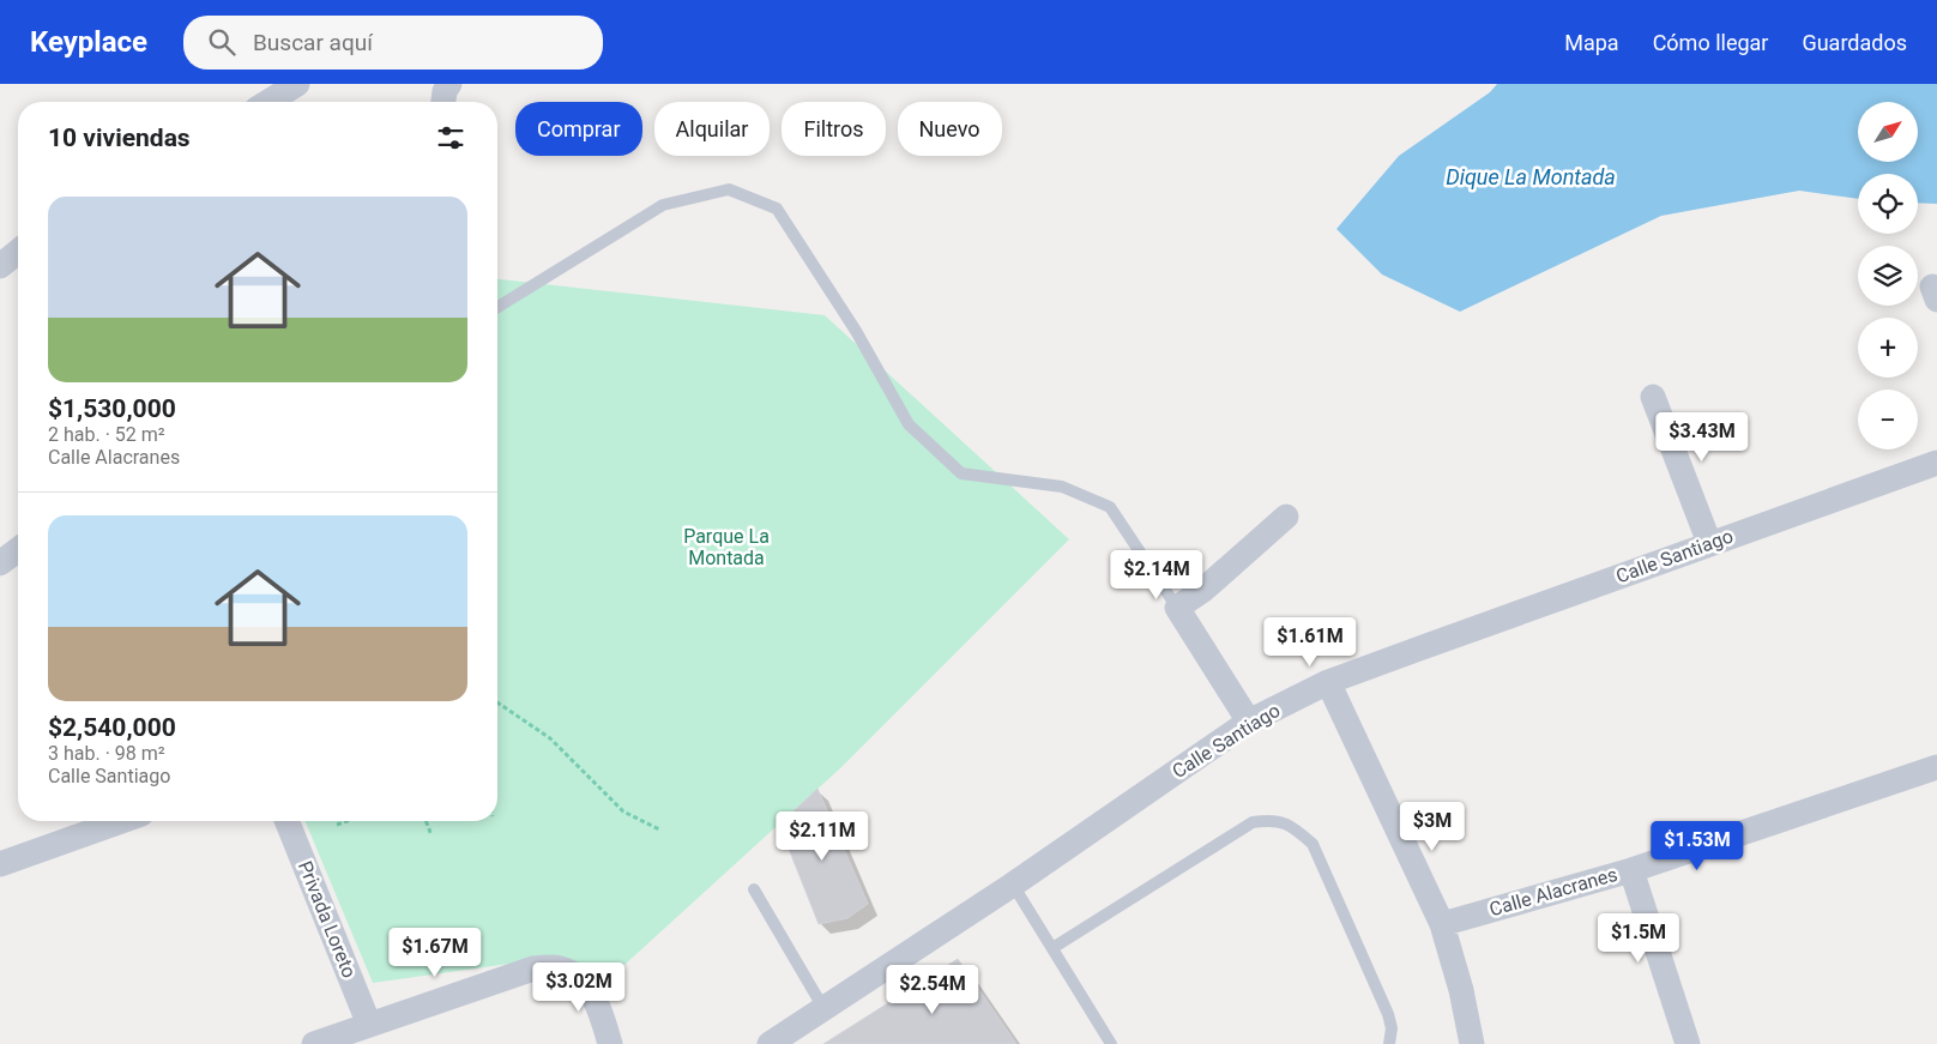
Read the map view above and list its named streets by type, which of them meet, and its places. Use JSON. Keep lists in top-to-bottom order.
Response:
{
  "streets": {
    "street": ["Calle Santiago", "Calle Alacranes", "Privada Loreto"]
  },
  "water": ["Dique La Montada"],
  "parks": ["Parque La Montada"],
  "north": "top right",
  "page": {
    "header": "Keyplace",
    "search": "Buscar aquí",
    "nav": ["Mapa", "Cómo llegar", "Guardados"],
    "map_buttons": ["+", "−"],
    "chip": [
      "Comprar",
      "Alquilar",
      "Filtros",
      "Nuevo"
    ],
    "heading": "10 viviendas",
    "list": [
      {
        "name": "$1,530,000",
        "note": "2 hab. · 52 m² · Calle Alacranes"
      },
      {
        "name": "$2,540,000",
        "note": "3 hab. · 98 m² · Calle Santiago"
      }
    ],
    "price": [
      "$3.43M",
      "$2.14M",
      "$1.61M",
      "$3M",
      "$2.11M",
      "$1.53M",
      "$1.5M",
      "$1.67M",
      "$3.02M",
      "$2.54M"
    ]
  }
}
